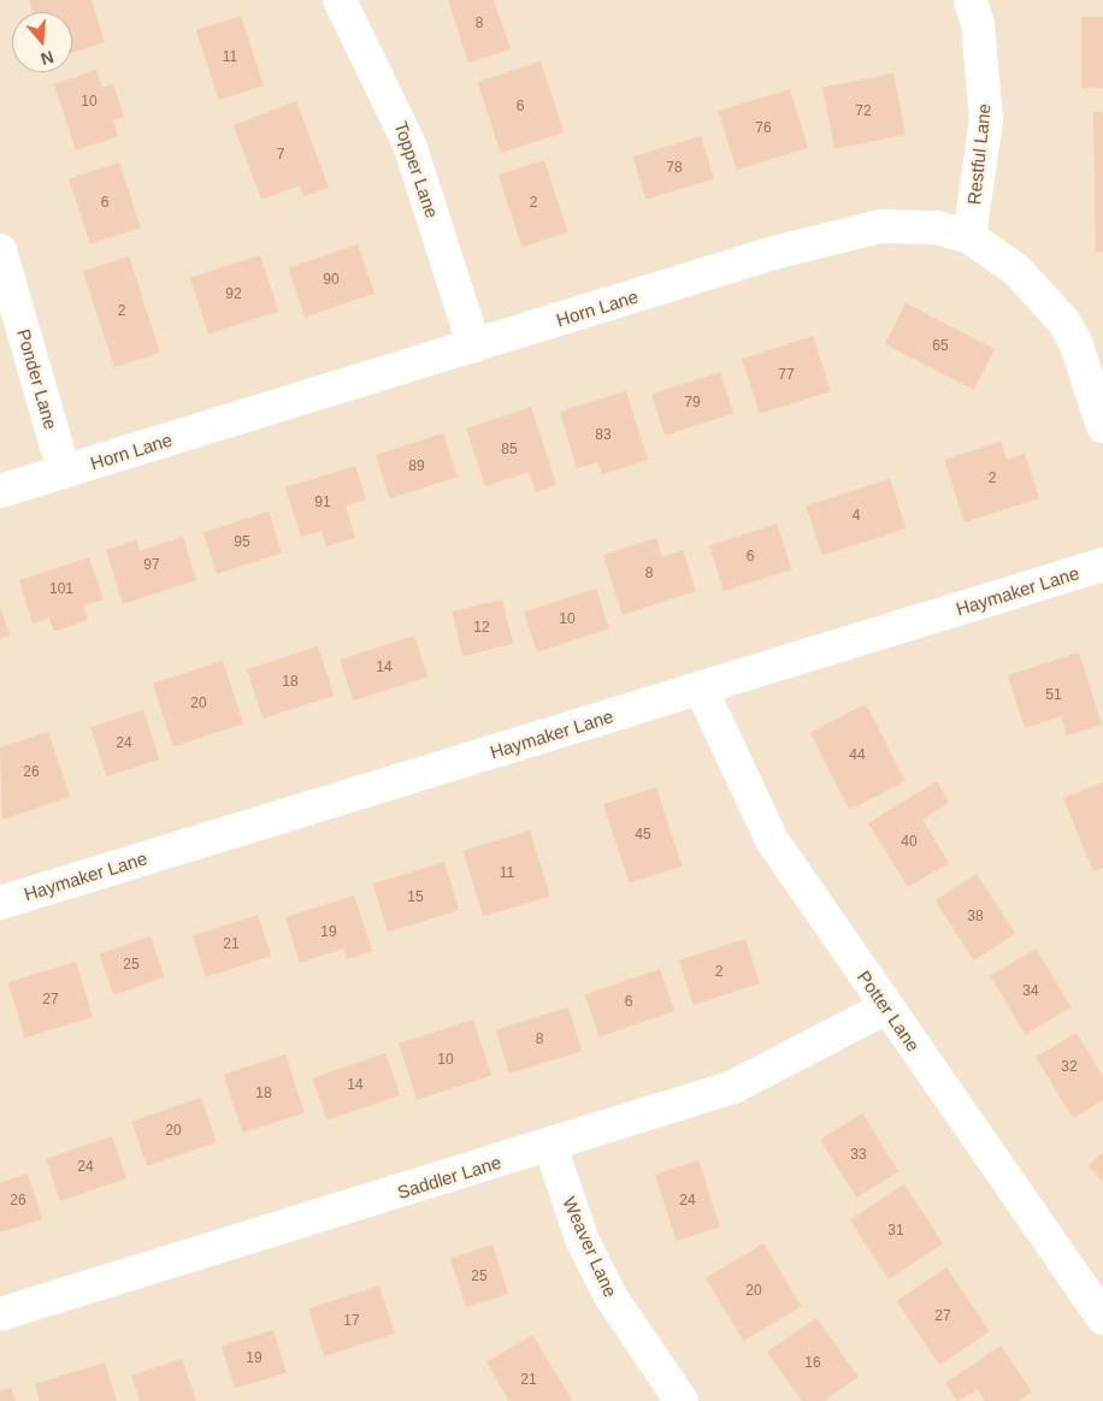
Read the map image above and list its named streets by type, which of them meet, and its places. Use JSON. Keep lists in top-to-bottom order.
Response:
{
  "streets": {
    "street": [
      "Restful Lane",
      "Topper Lane",
      "Horn Lane",
      "Ponder Lane",
      "Haymaker Lane",
      "Potter Lane",
      "Saddler Lane",
      "Weaver Lane"
    ]
  },
  "crossings": [
    ["Restful Lane", "Horn Lane"],
    ["Topper Lane", "Horn Lane"],
    ["Horn Lane", "Ponder Lane"],
    ["Haymaker Lane", "Potter Lane"],
    ["Potter Lane", "Saddler Lane"],
    ["Saddler Lane", "Weaver Lane"]
  ],
  "house_numbers": [
    "8",
    "11",
    "10",
    "6",
    "72",
    "76",
    "7",
    "78",
    "6",
    "2",
    "90",
    "92",
    "2",
    "65",
    "77",
    "79",
    "83",
    "85",
    "89",
    "2",
    "91",
    "4",
    "95",
    "6",
    "97",
    "8",
    "101",
    "10",
    "12",
    "14",
    "18",
    "51",
    "20",
    "24",
    "44",
    "26",
    "45",
    "40",
    "11",
    "15",
    "38",
    "19",
    "21",
    "25",
    "2",
    "34",
    "27",
    "6",
    "8",
    "10",
    "32",
    "14",
    "18",
    "20",
    "33",
    "24",
    "26",
    "24",
    "31",
    "25",
    "20",
    "27",
    "17",
    "19",
    "16",
    "21"
  ],
  "north": "bottom"
}
